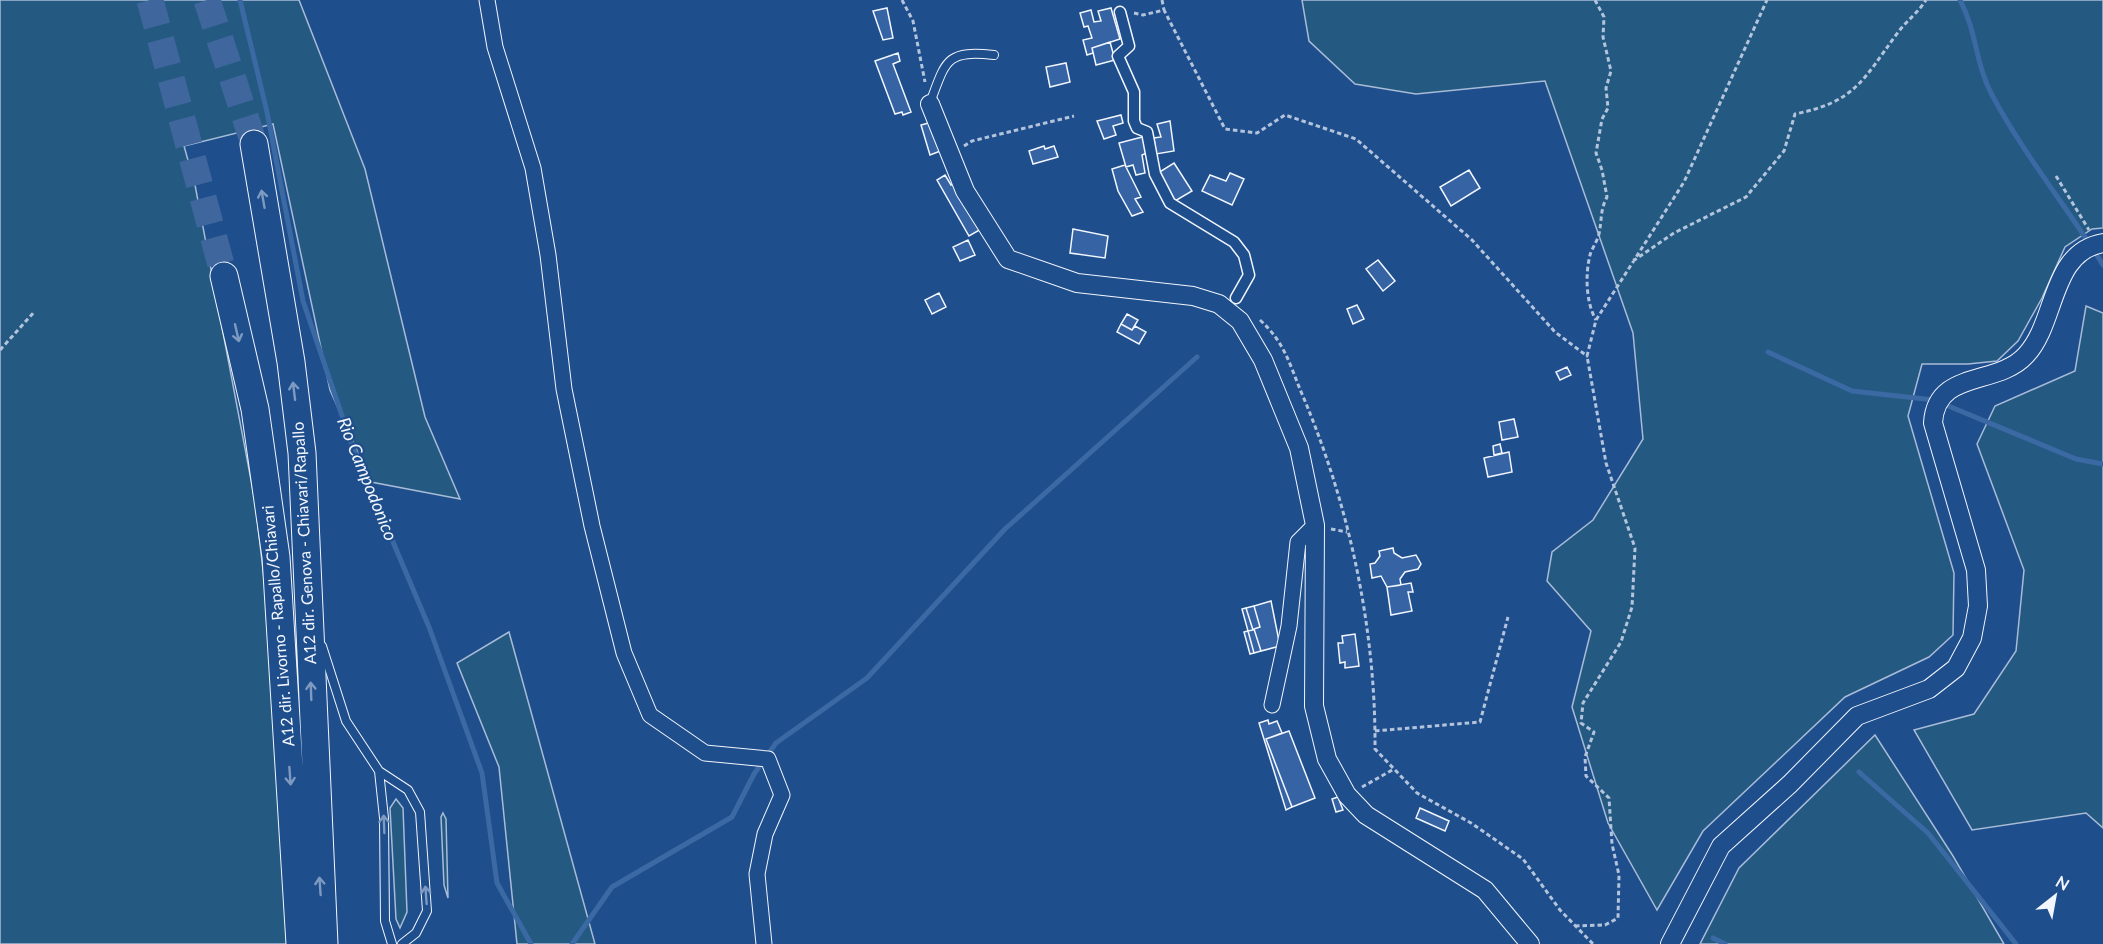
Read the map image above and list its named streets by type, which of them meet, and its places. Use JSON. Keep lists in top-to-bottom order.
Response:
{
  "streets": {
    "highway": ["A12 dir. Genova - Chiavari/Rapallo", "A12 dir. Livorno - Rapallo/Chiavari"]
  },
  "one_way": ["A12 dir. Genova - Chiavari/Rapallo", "A12 dir. Livorno - Rapallo/Chiavari"],
  "water": ["Rio Campodonico"],
  "north": "top right"
}
